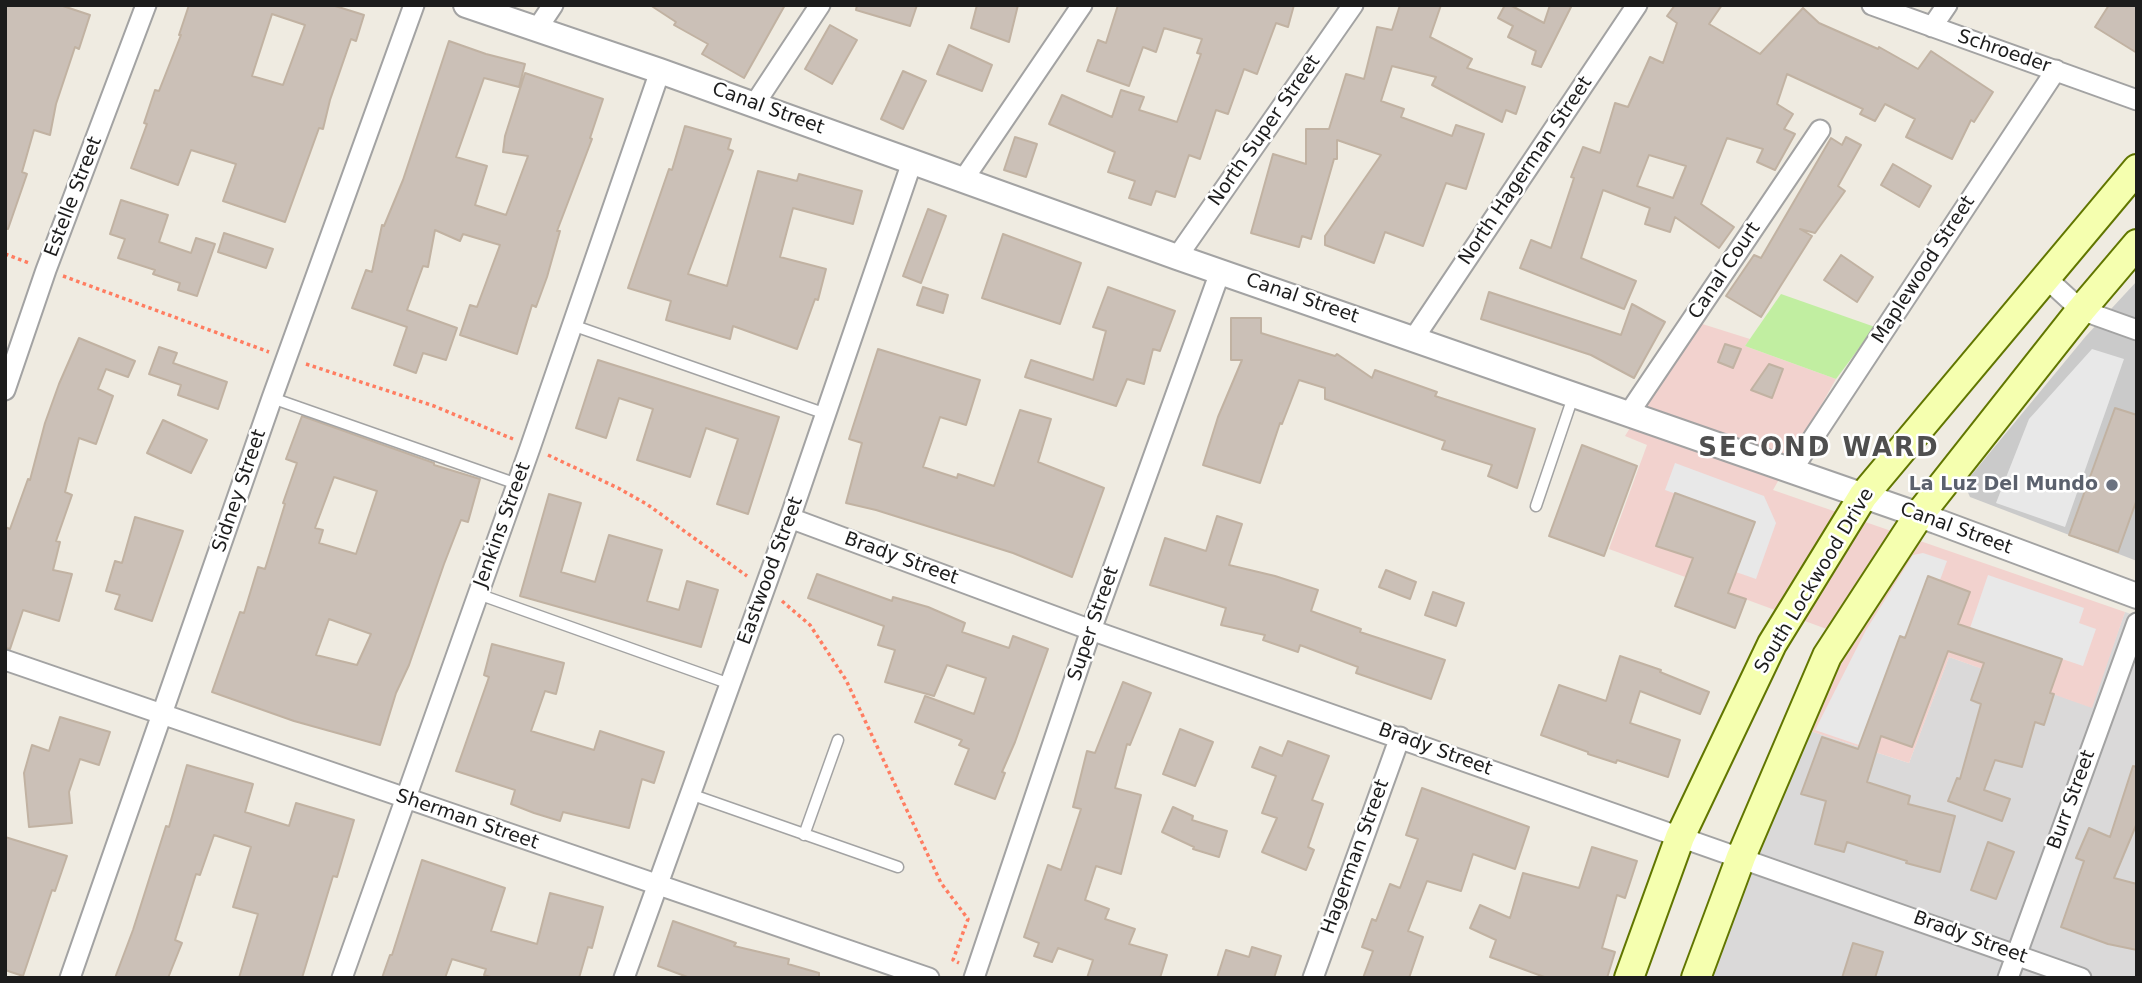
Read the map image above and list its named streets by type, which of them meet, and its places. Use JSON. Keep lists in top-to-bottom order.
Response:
{
  "streets": {
    "main road": ["South Lockwood Drive"],
    "street": [
      "Schroeder",
      "Canal Street",
      "North Super Street",
      "North Hagerman Street",
      "Estelle Street",
      "Maplewood Street",
      "Canal Court",
      "Sidney Street",
      "Jenkins Street",
      "Brady Street",
      "Eastwood Street",
      "Super Street",
      "Burr Street",
      "Sherman Street",
      "Hagerman Street"
    ]
  },
  "crossings": [
    ["Schroeder", "Maplewood Street"],
    ["Canal Street", "North Super Street"],
    ["Canal Street", "North Hagerman Street"],
    ["Canal Street", "Maplewood Street"],
    ["Canal Street", "Canal Court"],
    ["Canal Street", "Jenkins Street"],
    ["Canal Street", "Eastwood Street"],
    ["Canal Street", "South Lockwood Drive"],
    ["Canal Street", "Super Street"],
    ["Sidney Street", "Sherman Street"],
    ["Jenkins Street", "Sherman Street"],
    ["Brady Street", "Eastwood Street"],
    ["Brady Street", "South Lockwood Drive"],
    ["Brady Street", "Super Street"],
    ["Brady Street", "Burr Street"],
    ["Brady Street", "Hagerman Street"],
    ["Eastwood Street", "Sherman Street"]
  ],
  "districts": ["SECOND WARD"],
  "places": ["La Luz Del Mundo"]
}
